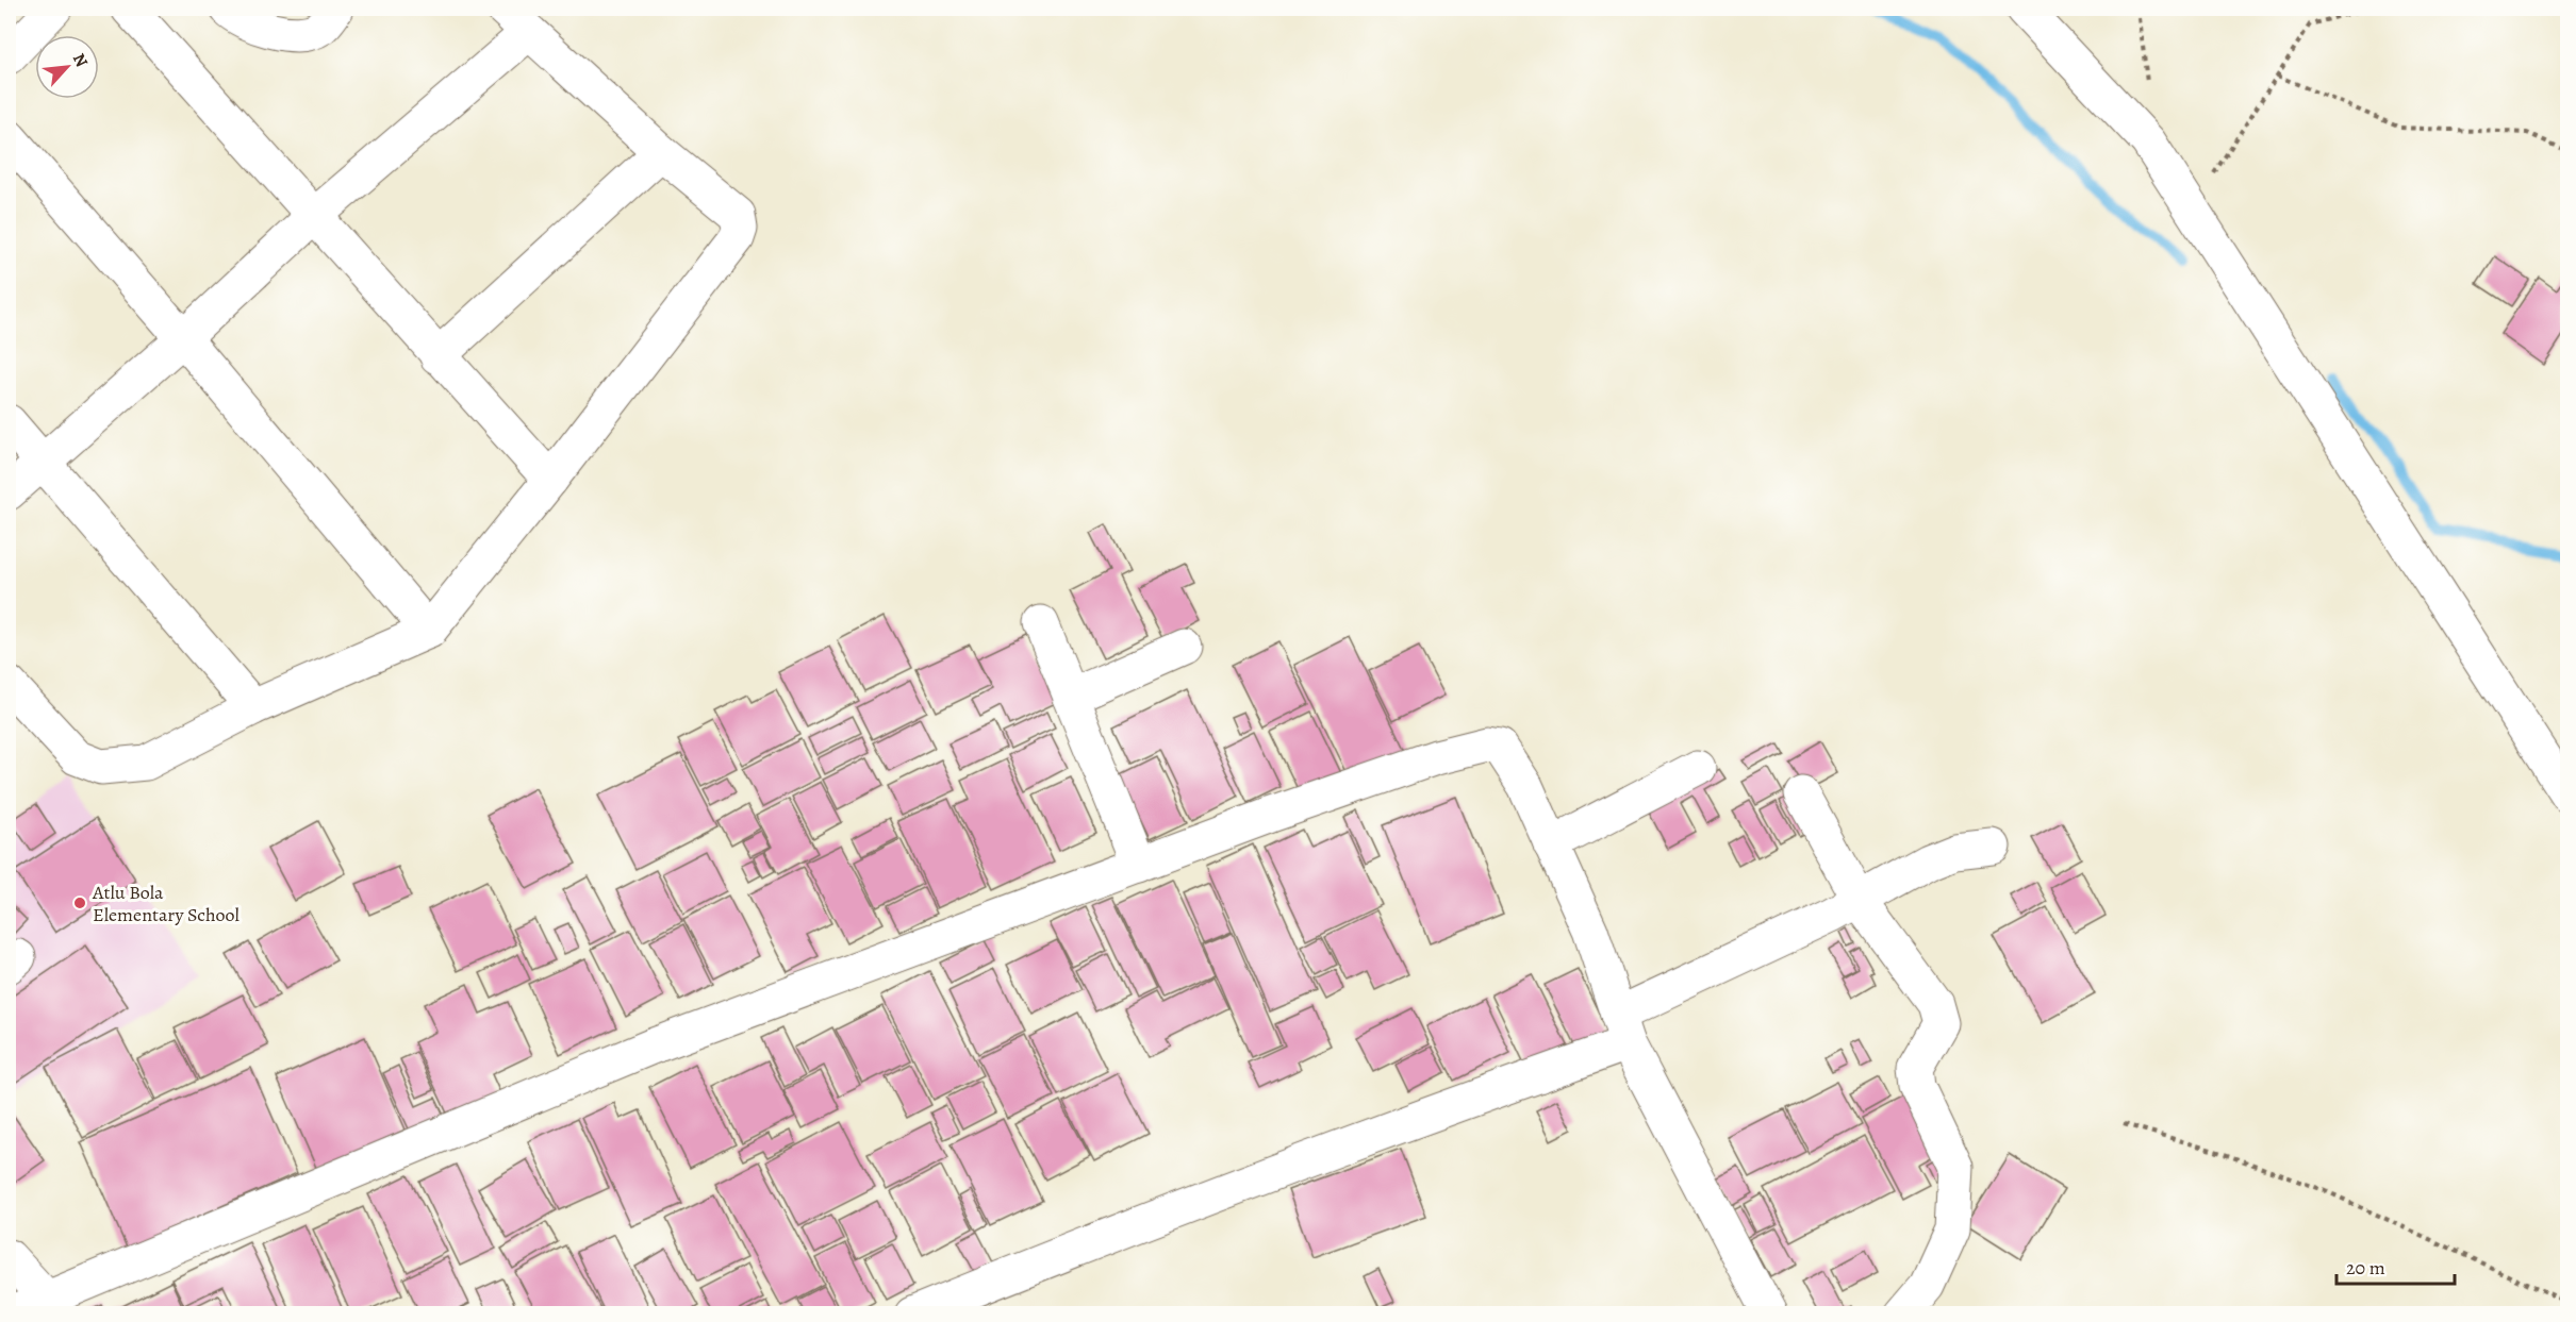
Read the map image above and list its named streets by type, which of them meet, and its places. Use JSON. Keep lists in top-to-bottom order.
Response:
{
  "places": ["Atlu Bola Elementary School"],
  "scale_bar": "20 m",
  "north": "top right"
}
